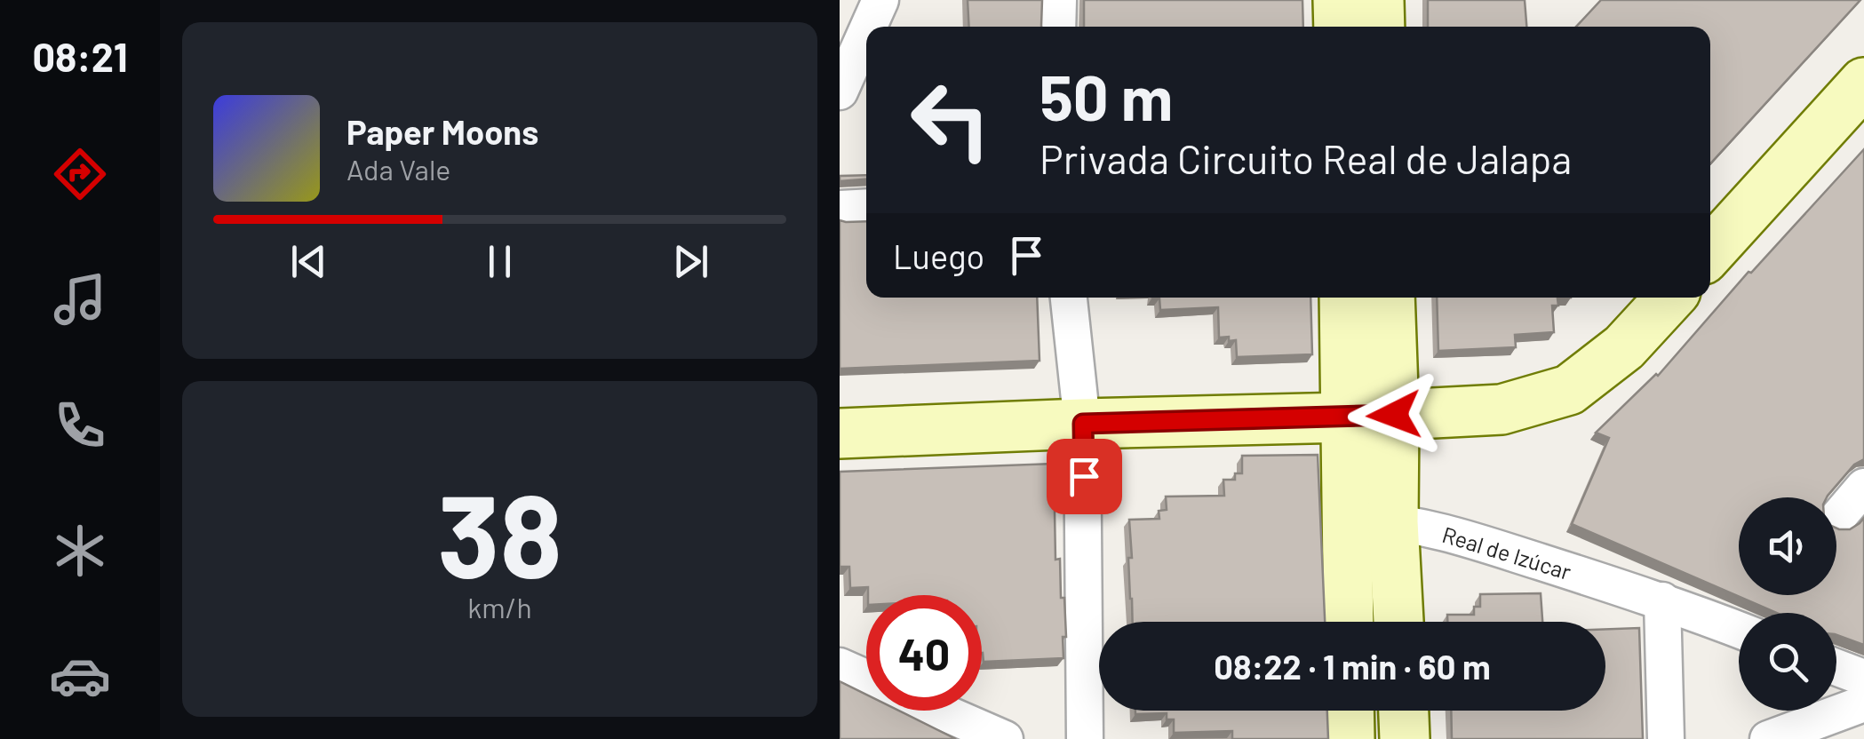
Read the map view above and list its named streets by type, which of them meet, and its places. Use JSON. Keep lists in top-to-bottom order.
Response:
{
  "streets": {
    "street": ["Real de Izúcar"]
  },
  "page": {
    "tabs": "08:21",
    "turn": ["50 m", "Privada Circuito Real de Jalapa"],
    "song": ["Paper Moons", "Ada Vale"],
    "then": "Luego",
    "tile": ["38", "km/h"],
    "limit": "40",
    "trip": "08:22 · 1 min · 60 m"
  }
}
